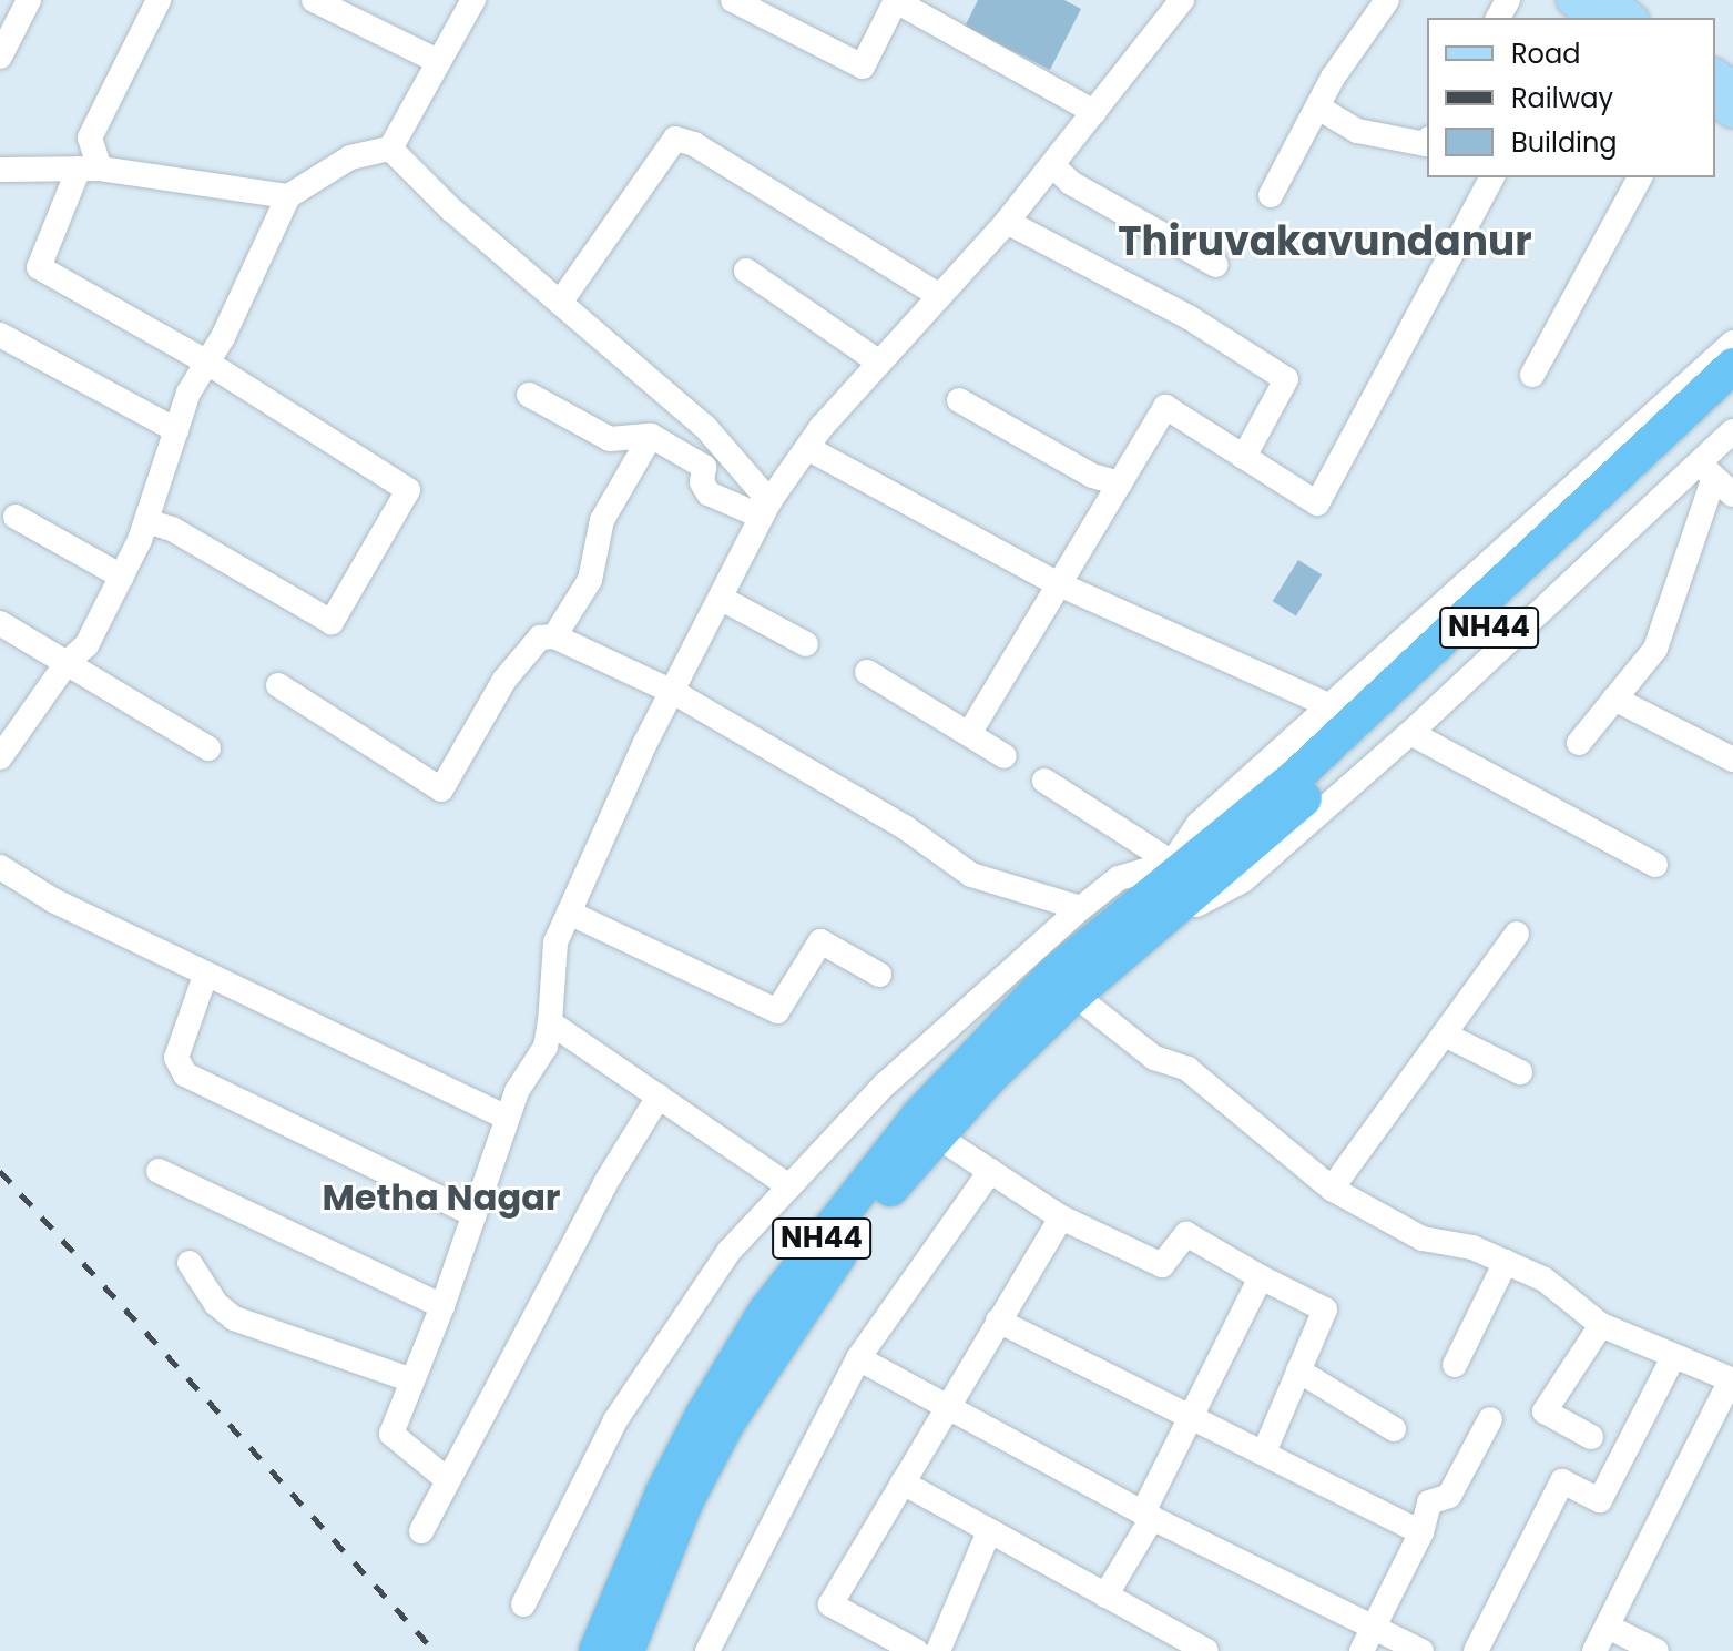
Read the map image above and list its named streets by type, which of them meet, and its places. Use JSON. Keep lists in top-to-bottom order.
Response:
{
  "streets": {
    "highway": ["NH44"]
  },
  "districts": ["Thiruvakavundanur", "Metha Nagar"],
  "legend": ["Road", "Railway", "Building"]
}
